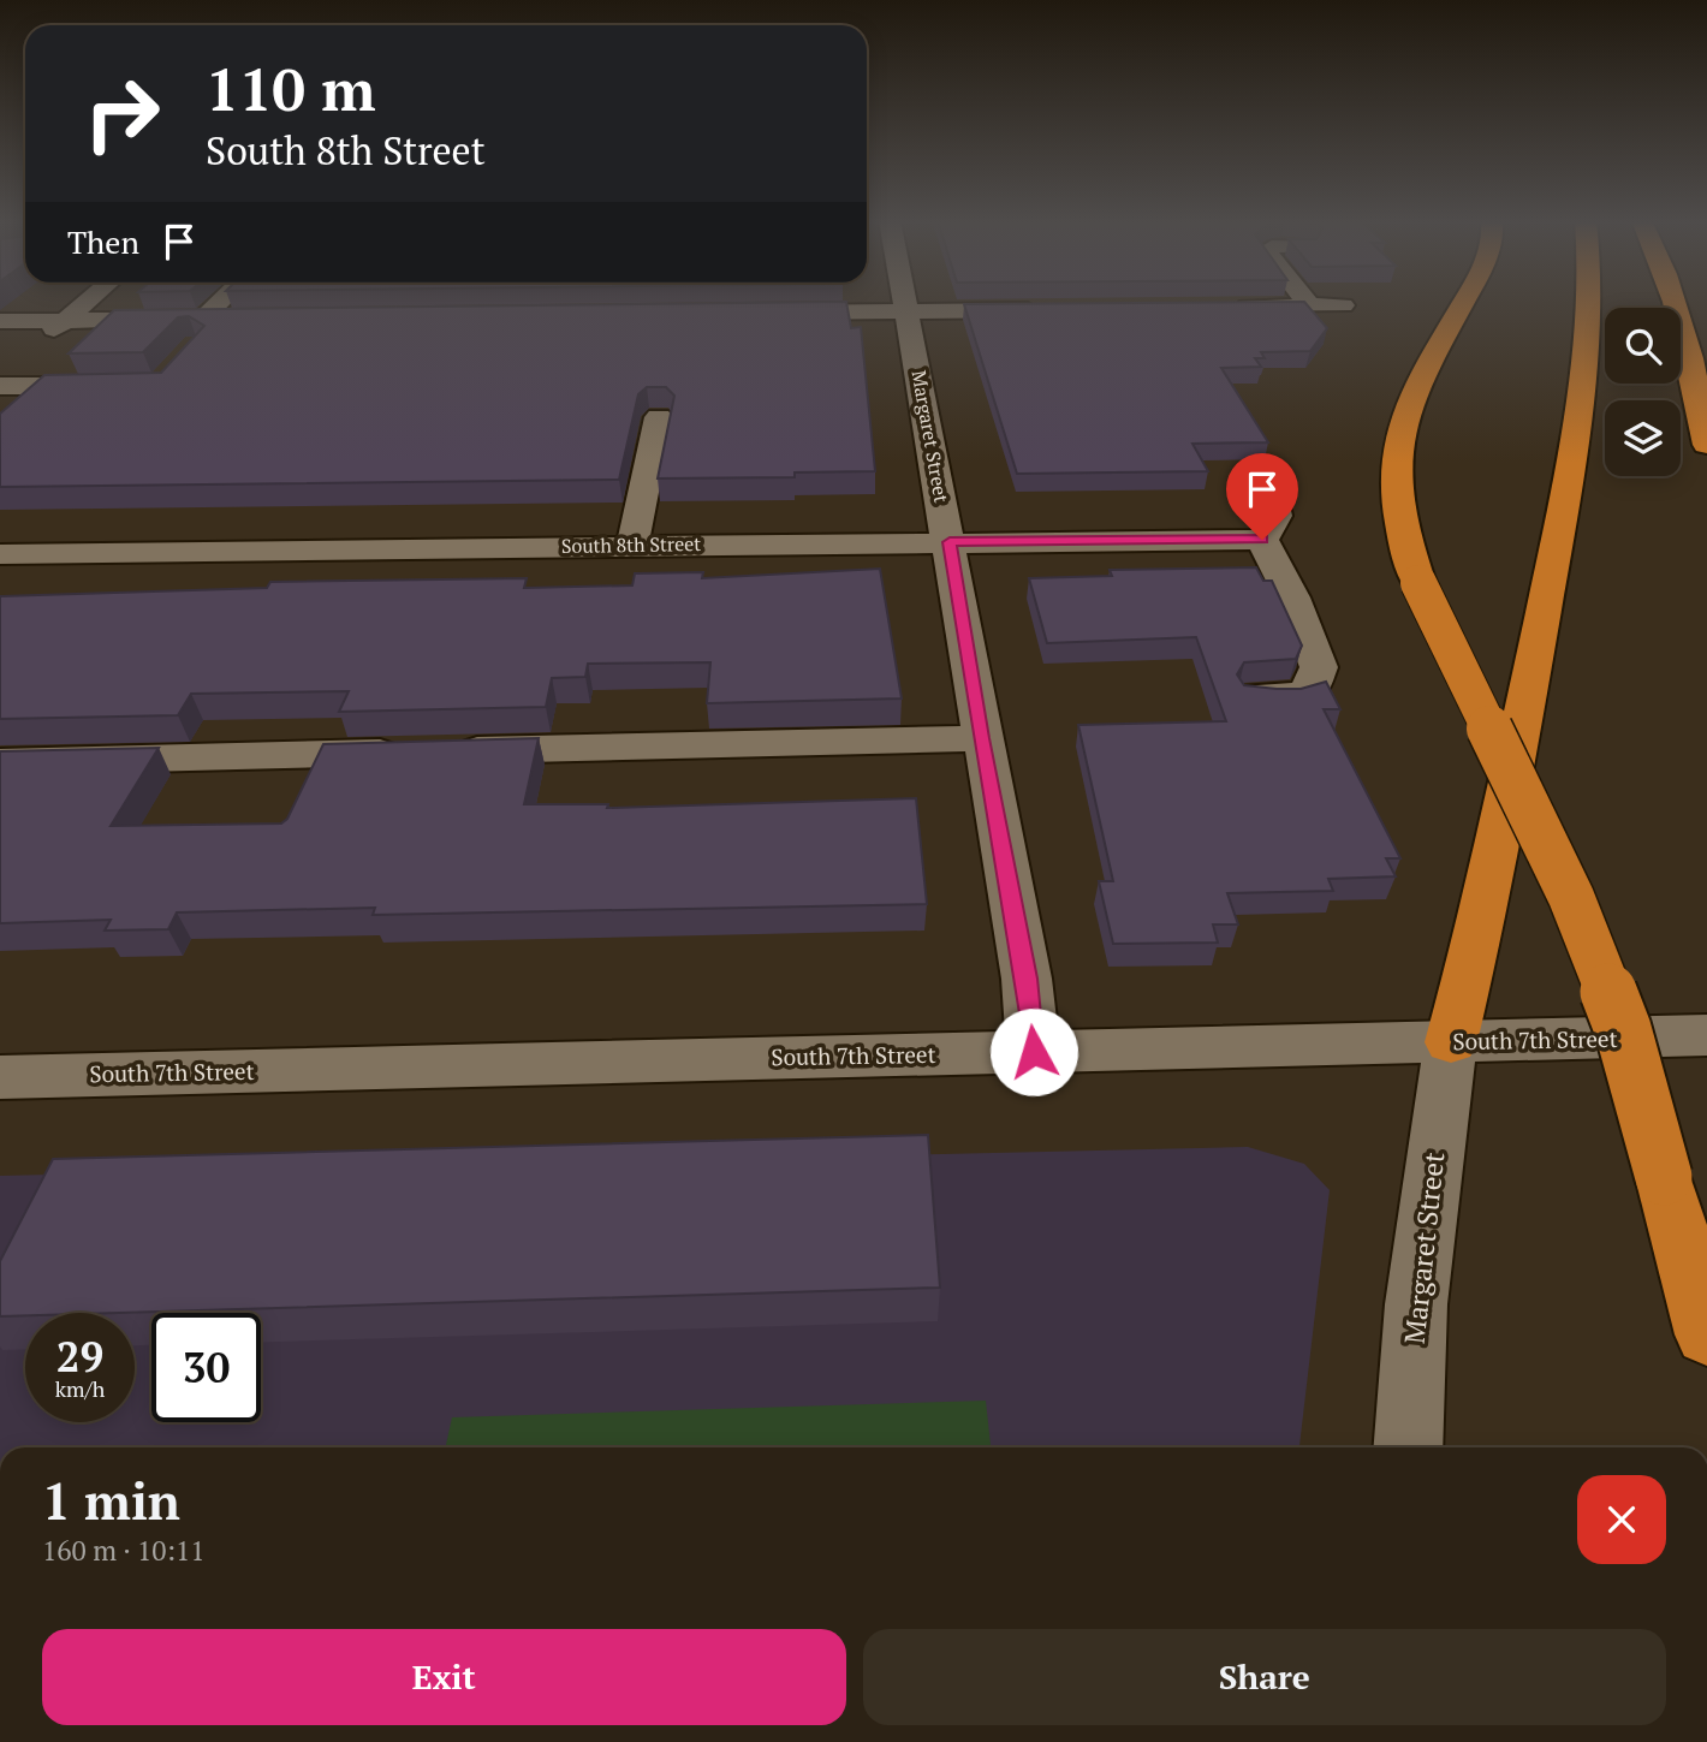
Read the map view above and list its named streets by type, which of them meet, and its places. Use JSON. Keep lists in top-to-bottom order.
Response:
{
  "streets": {
    "street": ["Margaret Street", "South 8th Street", "South 7th Street"]
  },
  "crossings": [
    ["Margaret Street", "South 8th Street"],
    ["Margaret Street", "South 7th Street"]
  ],
  "page": {
    "turn": ["110 m", "South 8th Street"],
    "then": "Then",
    "speed": "29 km/h",
    "limit": "30",
    "heading": ["1 min", "160 m · 10:11"],
    "buttons": ["Exit", "Share"]
  }
}
